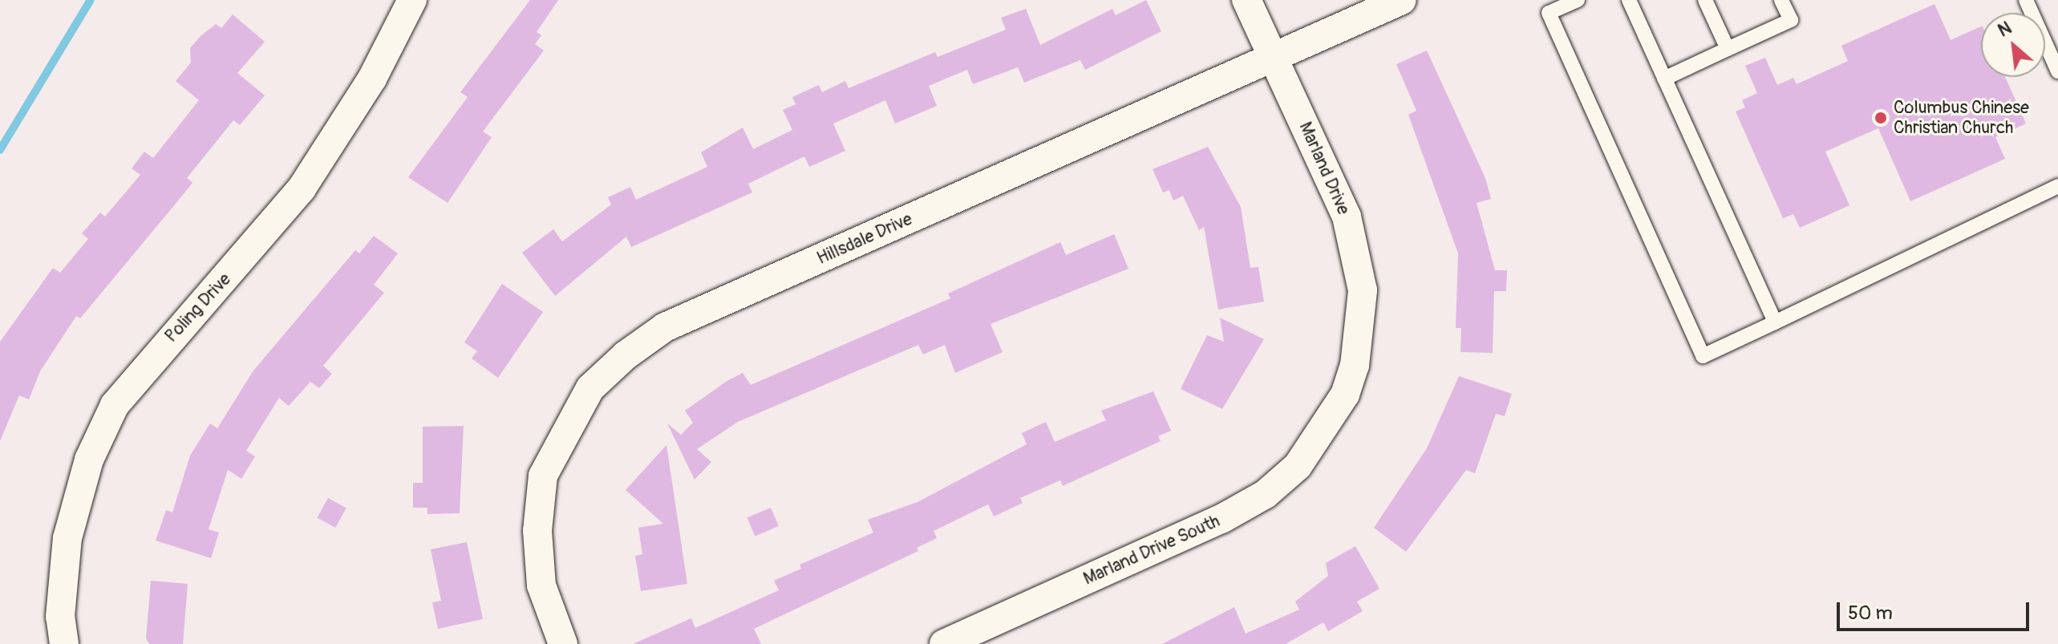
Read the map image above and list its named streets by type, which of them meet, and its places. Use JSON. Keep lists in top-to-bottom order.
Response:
{
  "streets": {
    "street": [
      "Marland Drive",
      "Hillsdale Drive",
      "Poling Drive",
      "Marland Drive South"
    ]
  },
  "crossings": [
    ["Marland Drive", "Hillsdale Drive"],
    ["Marland Drive", "Marland Drive South"]
  ],
  "places": ["Columbus Chinese Christian Church"],
  "scale_bar": "50 m",
  "north": "top left"
}
